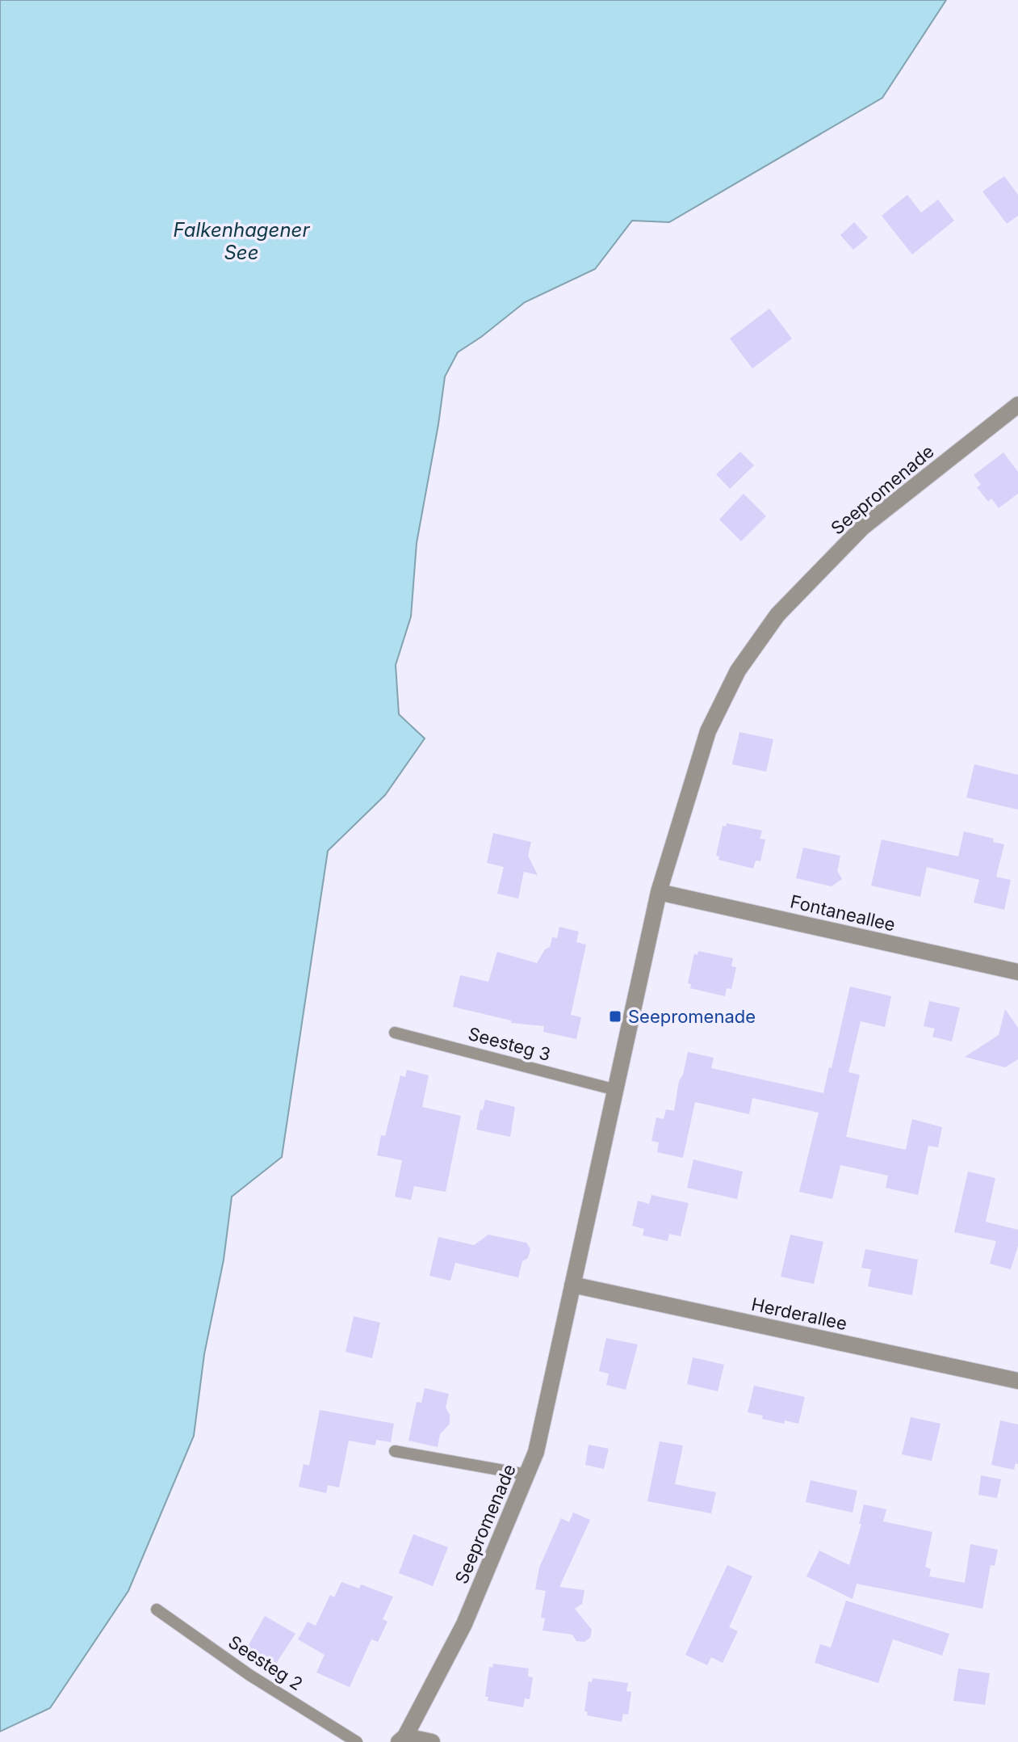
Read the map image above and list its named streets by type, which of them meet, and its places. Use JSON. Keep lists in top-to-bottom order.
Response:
{
  "streets": {
    "street": ["Seepromenade", "Fontaneallee", "Herderallee"],
    "lane": ["Seesteg 3", "Seesteg 2"]
  },
  "crossings": [
    ["Seepromenade", "Fontaneallee"],
    ["Seepromenade", "Seesteg 3"],
    ["Seepromenade", "Herderallee"]
  ],
  "water": ["Falkenhagener See"],
  "places": {
    "transit": ["Seepromenade"]
  }
}
